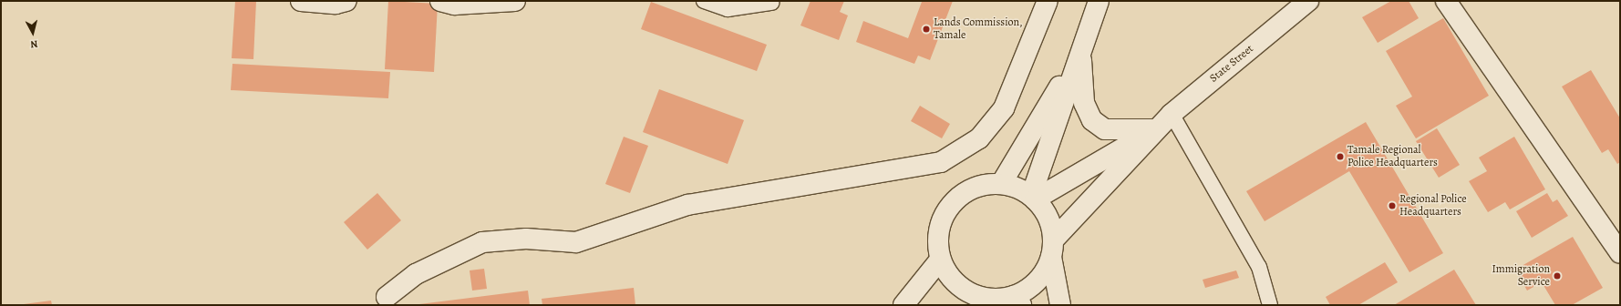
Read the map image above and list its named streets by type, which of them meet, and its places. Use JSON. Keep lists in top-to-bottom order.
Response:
{
  "streets": {
    "street": ["State Street"]
  },
  "places": [
    "Lands Commission, Tamale",
    "Tamale Regional Police Headquarters",
    "Regional Police Headquarters",
    "Immigration Service"
  ],
  "north": "bottom"
}
